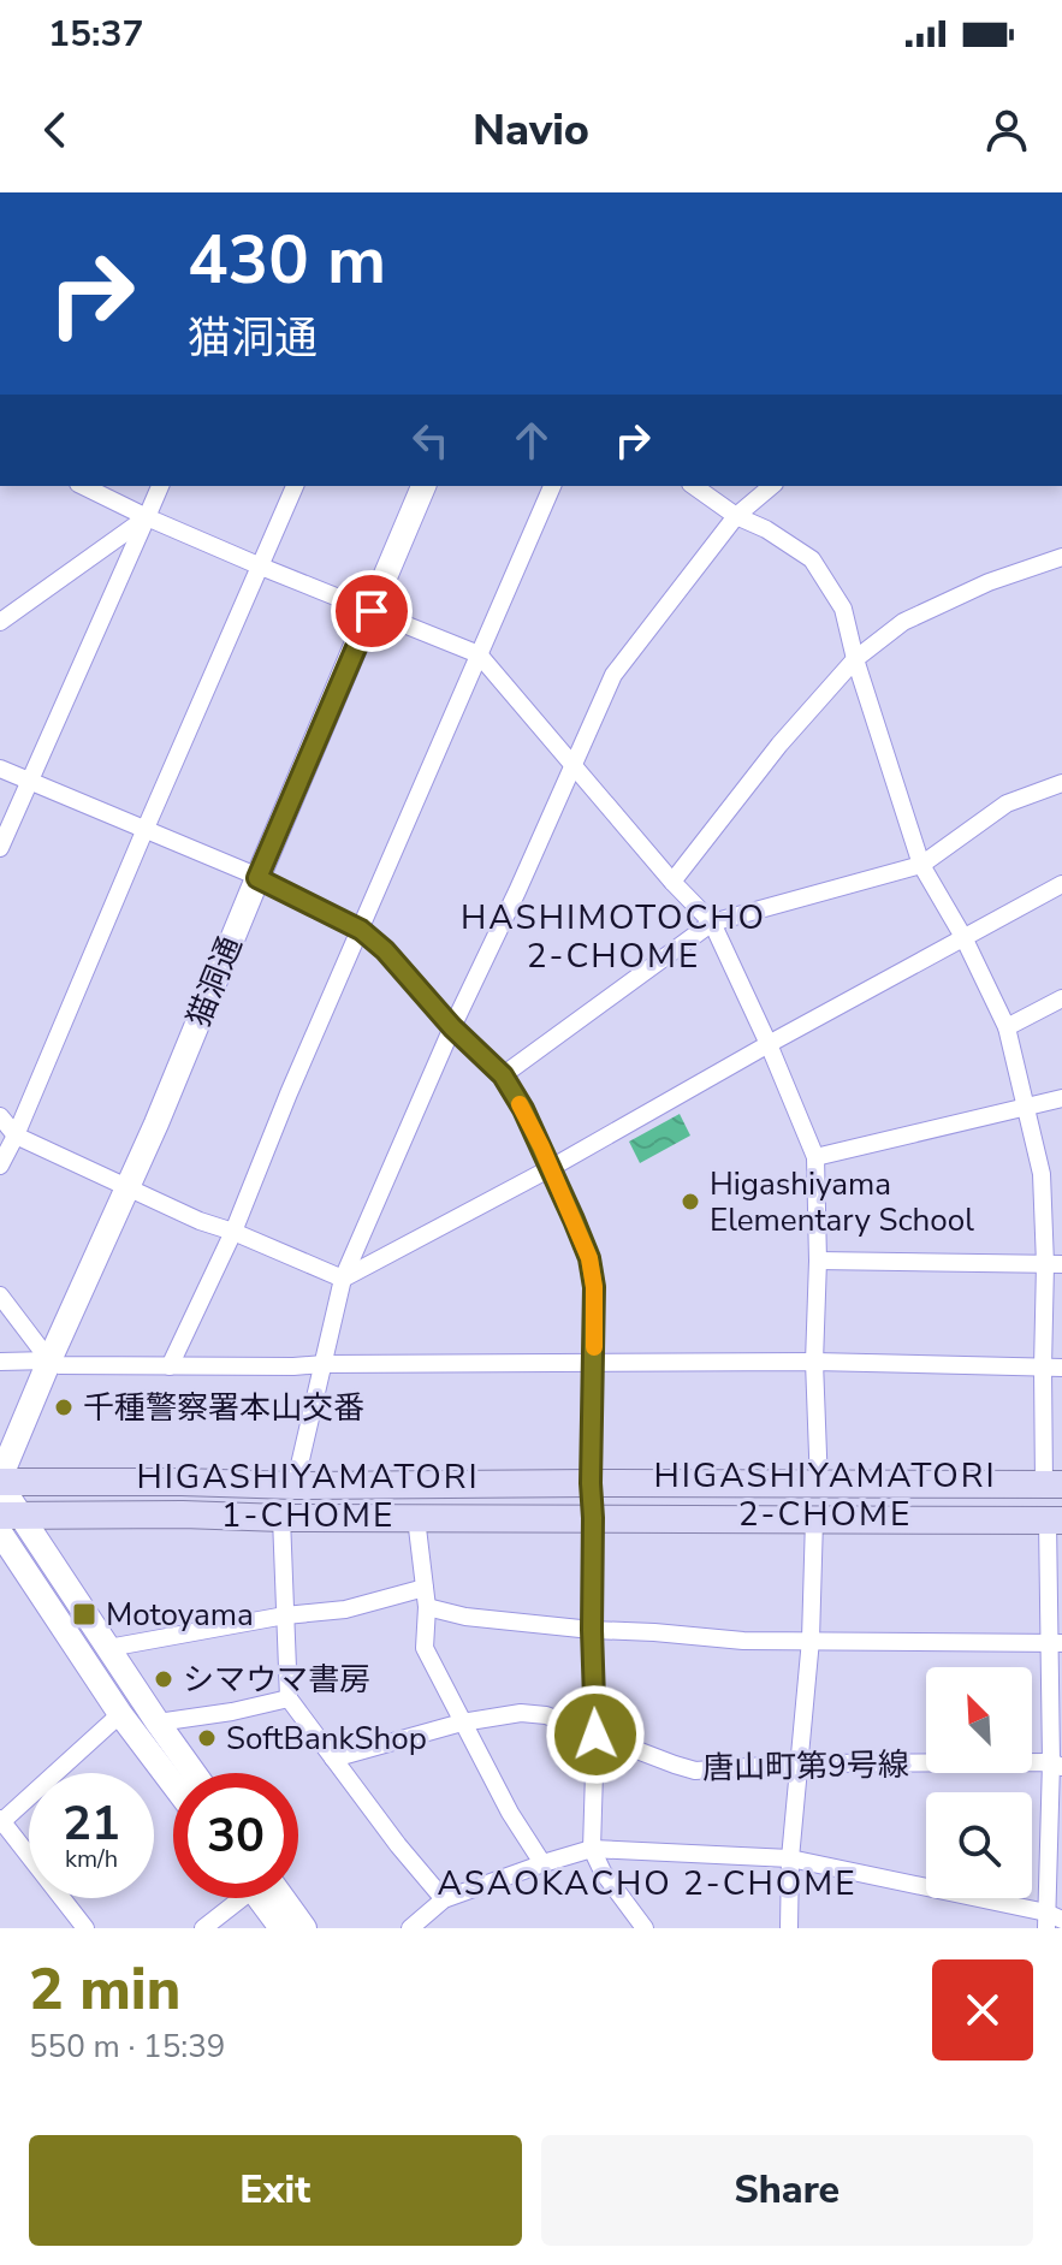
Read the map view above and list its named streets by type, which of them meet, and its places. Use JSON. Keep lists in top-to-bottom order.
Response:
{
  "streets": {
    "street": ["猫洞通", "唐山町第9号線"]
  },
  "districts": [
    "HASHIMOTOCHO 2-CHOME",
    "HIGASHIYAMATORI 2-CHOME",
    "HIGASHIYAMATORI 1-CHOME",
    "ASAOKACHO 2-CHOME"
  ],
  "places": {
    "other": [
      "Higashiyama Elementary School",
      "千種警察署本山交番",
      "シマウマ書房",
      "SoftBankShop"
    ],
    "transit": ["Motoyama"]
  },
  "north": "top left",
  "page": {
    "status": "15:37",
    "header": "Navio",
    "turn": ["430 m", "猫洞通"],
    "speed": "21 km/h",
    "limit": "30",
    "heading": ["2 min", "550 m · 15:39"],
    "buttons": ["Exit", "Share"]
  }
}
